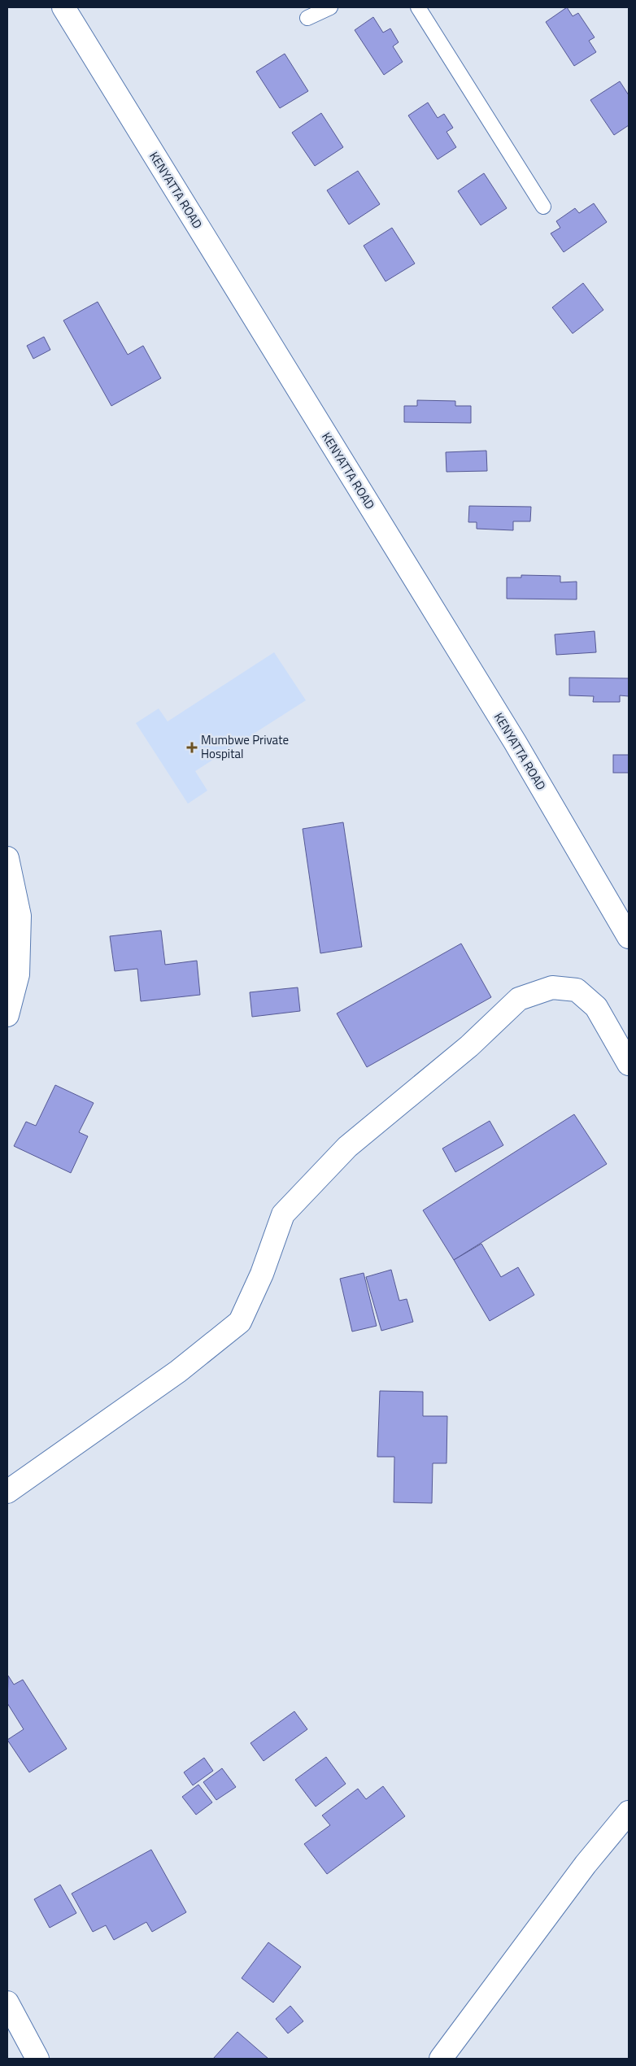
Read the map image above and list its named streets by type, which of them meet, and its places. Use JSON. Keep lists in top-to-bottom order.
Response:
{
  "streets": {
    "street": ["KENYATTA ROAD"]
  },
  "places": {
    "health": ["Mumbwe Private Hospital"]
  }
}
